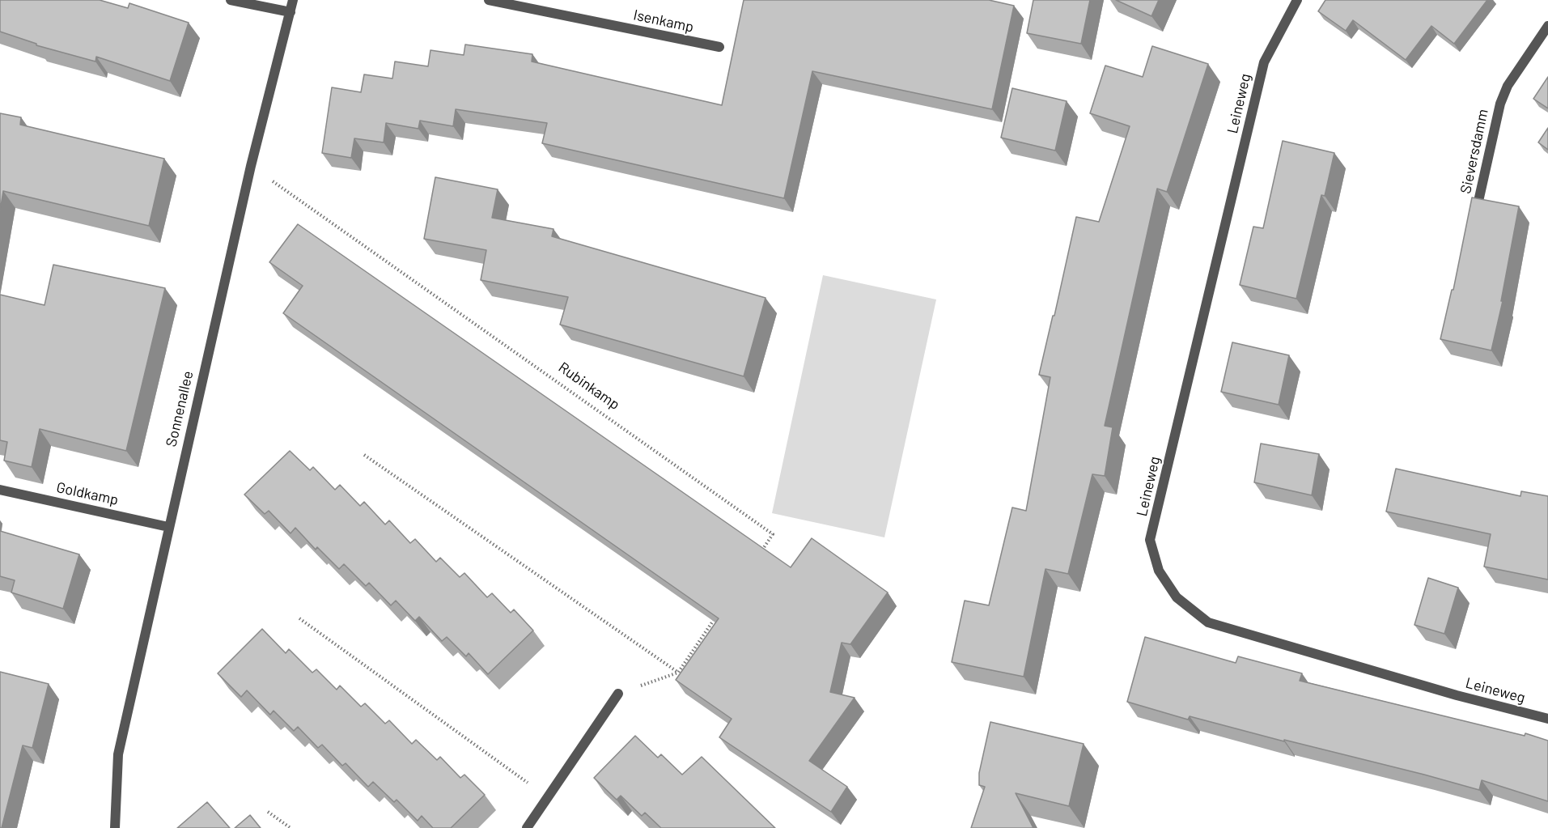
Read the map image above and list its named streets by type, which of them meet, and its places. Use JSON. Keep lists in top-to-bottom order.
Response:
{
  "streets": {
    "street": [
      "Isenkamp",
      "Leineweg",
      "Sieversdamm",
      "Sonnenallee",
      "Goldkamp"
    ],
    "path": ["Rubinkamp"]
  },
  "crossings": [
    ["Rubinkamp", "Sonnenallee"],
    ["Sonnenallee", "Goldkamp"]
  ]
}
